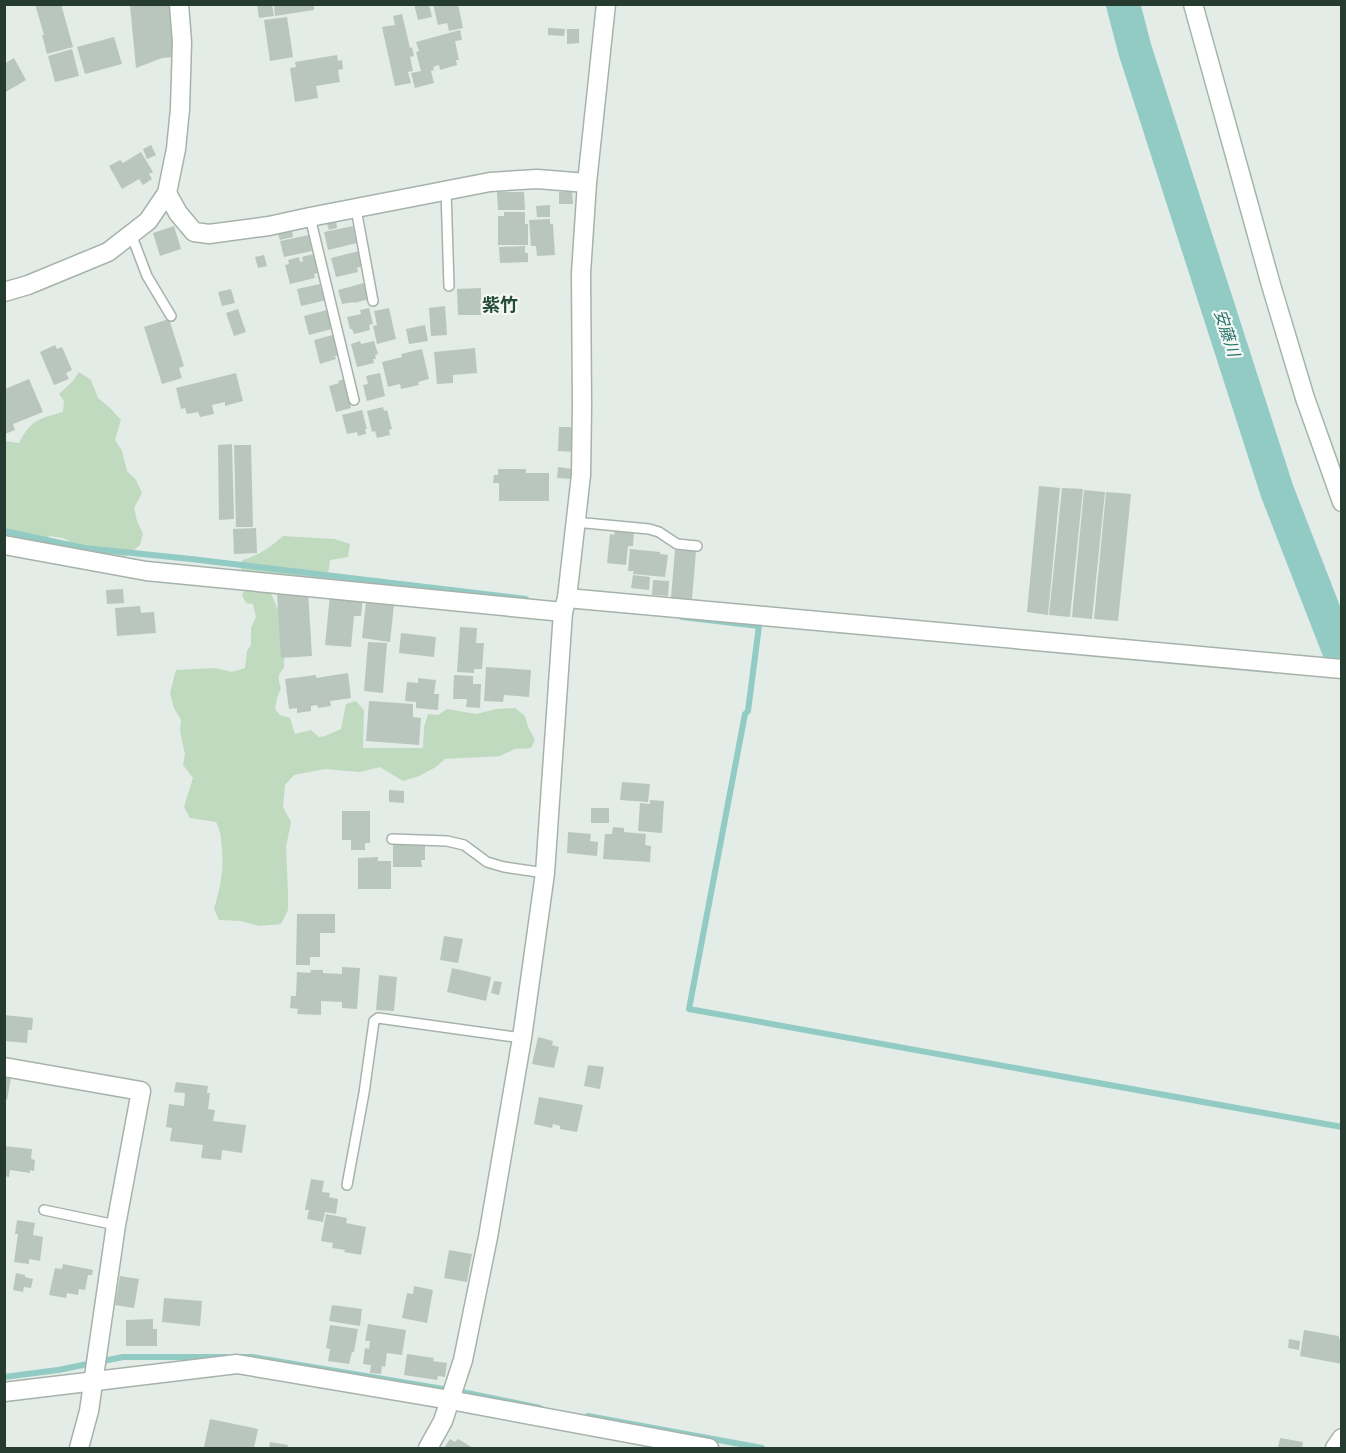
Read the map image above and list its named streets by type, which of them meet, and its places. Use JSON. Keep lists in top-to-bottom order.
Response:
{
  "districts": ["紫竹"],
  "water": ["安藤川"]
}
